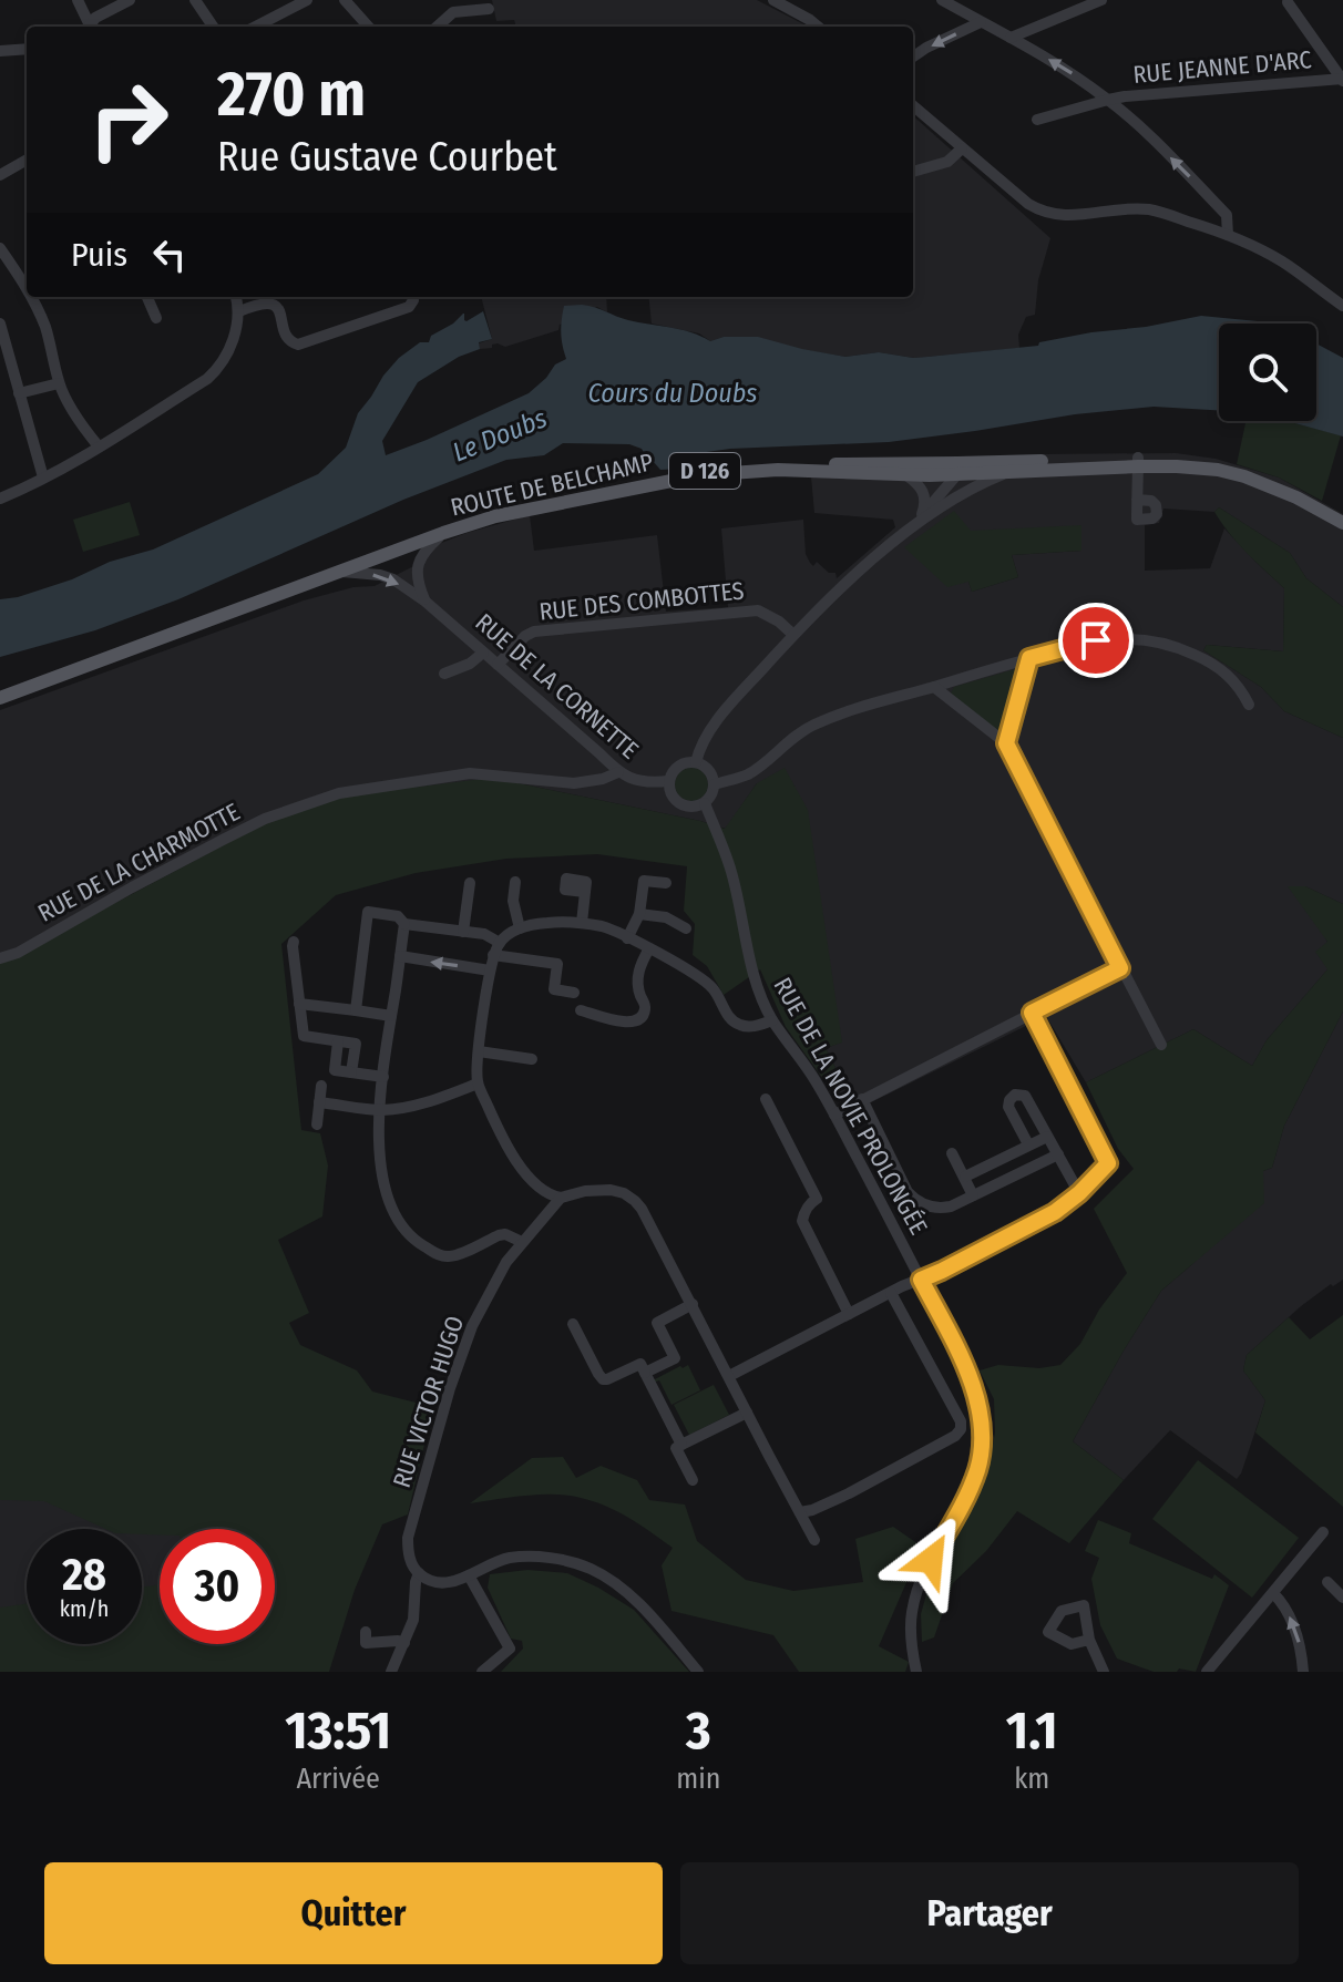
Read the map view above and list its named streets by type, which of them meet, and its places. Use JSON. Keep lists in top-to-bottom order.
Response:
{
  "streets": {
    "main road": ["D 126", "ROUTE DE BELCHAMP"],
    "street": [
      "RUE JEANNE D'ARC",
      "RUE DES COMBOTTES",
      "RUE DE LA CORNETTE",
      "RUE DE LA CHARMOTTE",
      "RUE DE LA NOVIE PROLONGÉE",
      "RUE VICTOR HUGO"
    ]
  },
  "crossings": [
    ["ROUTE DE BELCHAMP", "RUE DE LA CORNETTE"],
    ["RUE DES COMBOTTES", "RUE DE LA CORNETTE"],
    ["RUE DE LA CORNETTE", "RUE DE LA CHARMOTTE"],
    ["RUE DE LA CORNETTE", "RUE DE LA NOVIE PROLONGÉE"]
  ],
  "water": ["Cours du Doubs", "Le Doubs"],
  "page": {
    "turn": ["270 m", "Rue Gustave Courbet"],
    "then": "Puis",
    "speed": "28 km/h",
    "limit": "30",
    "eta": [
      "13:51",
      "Arrivée",
      "3",
      "min",
      "1.1",
      "km"
    ],
    "buttons": ["Quitter", "Partager"]
  }
}
